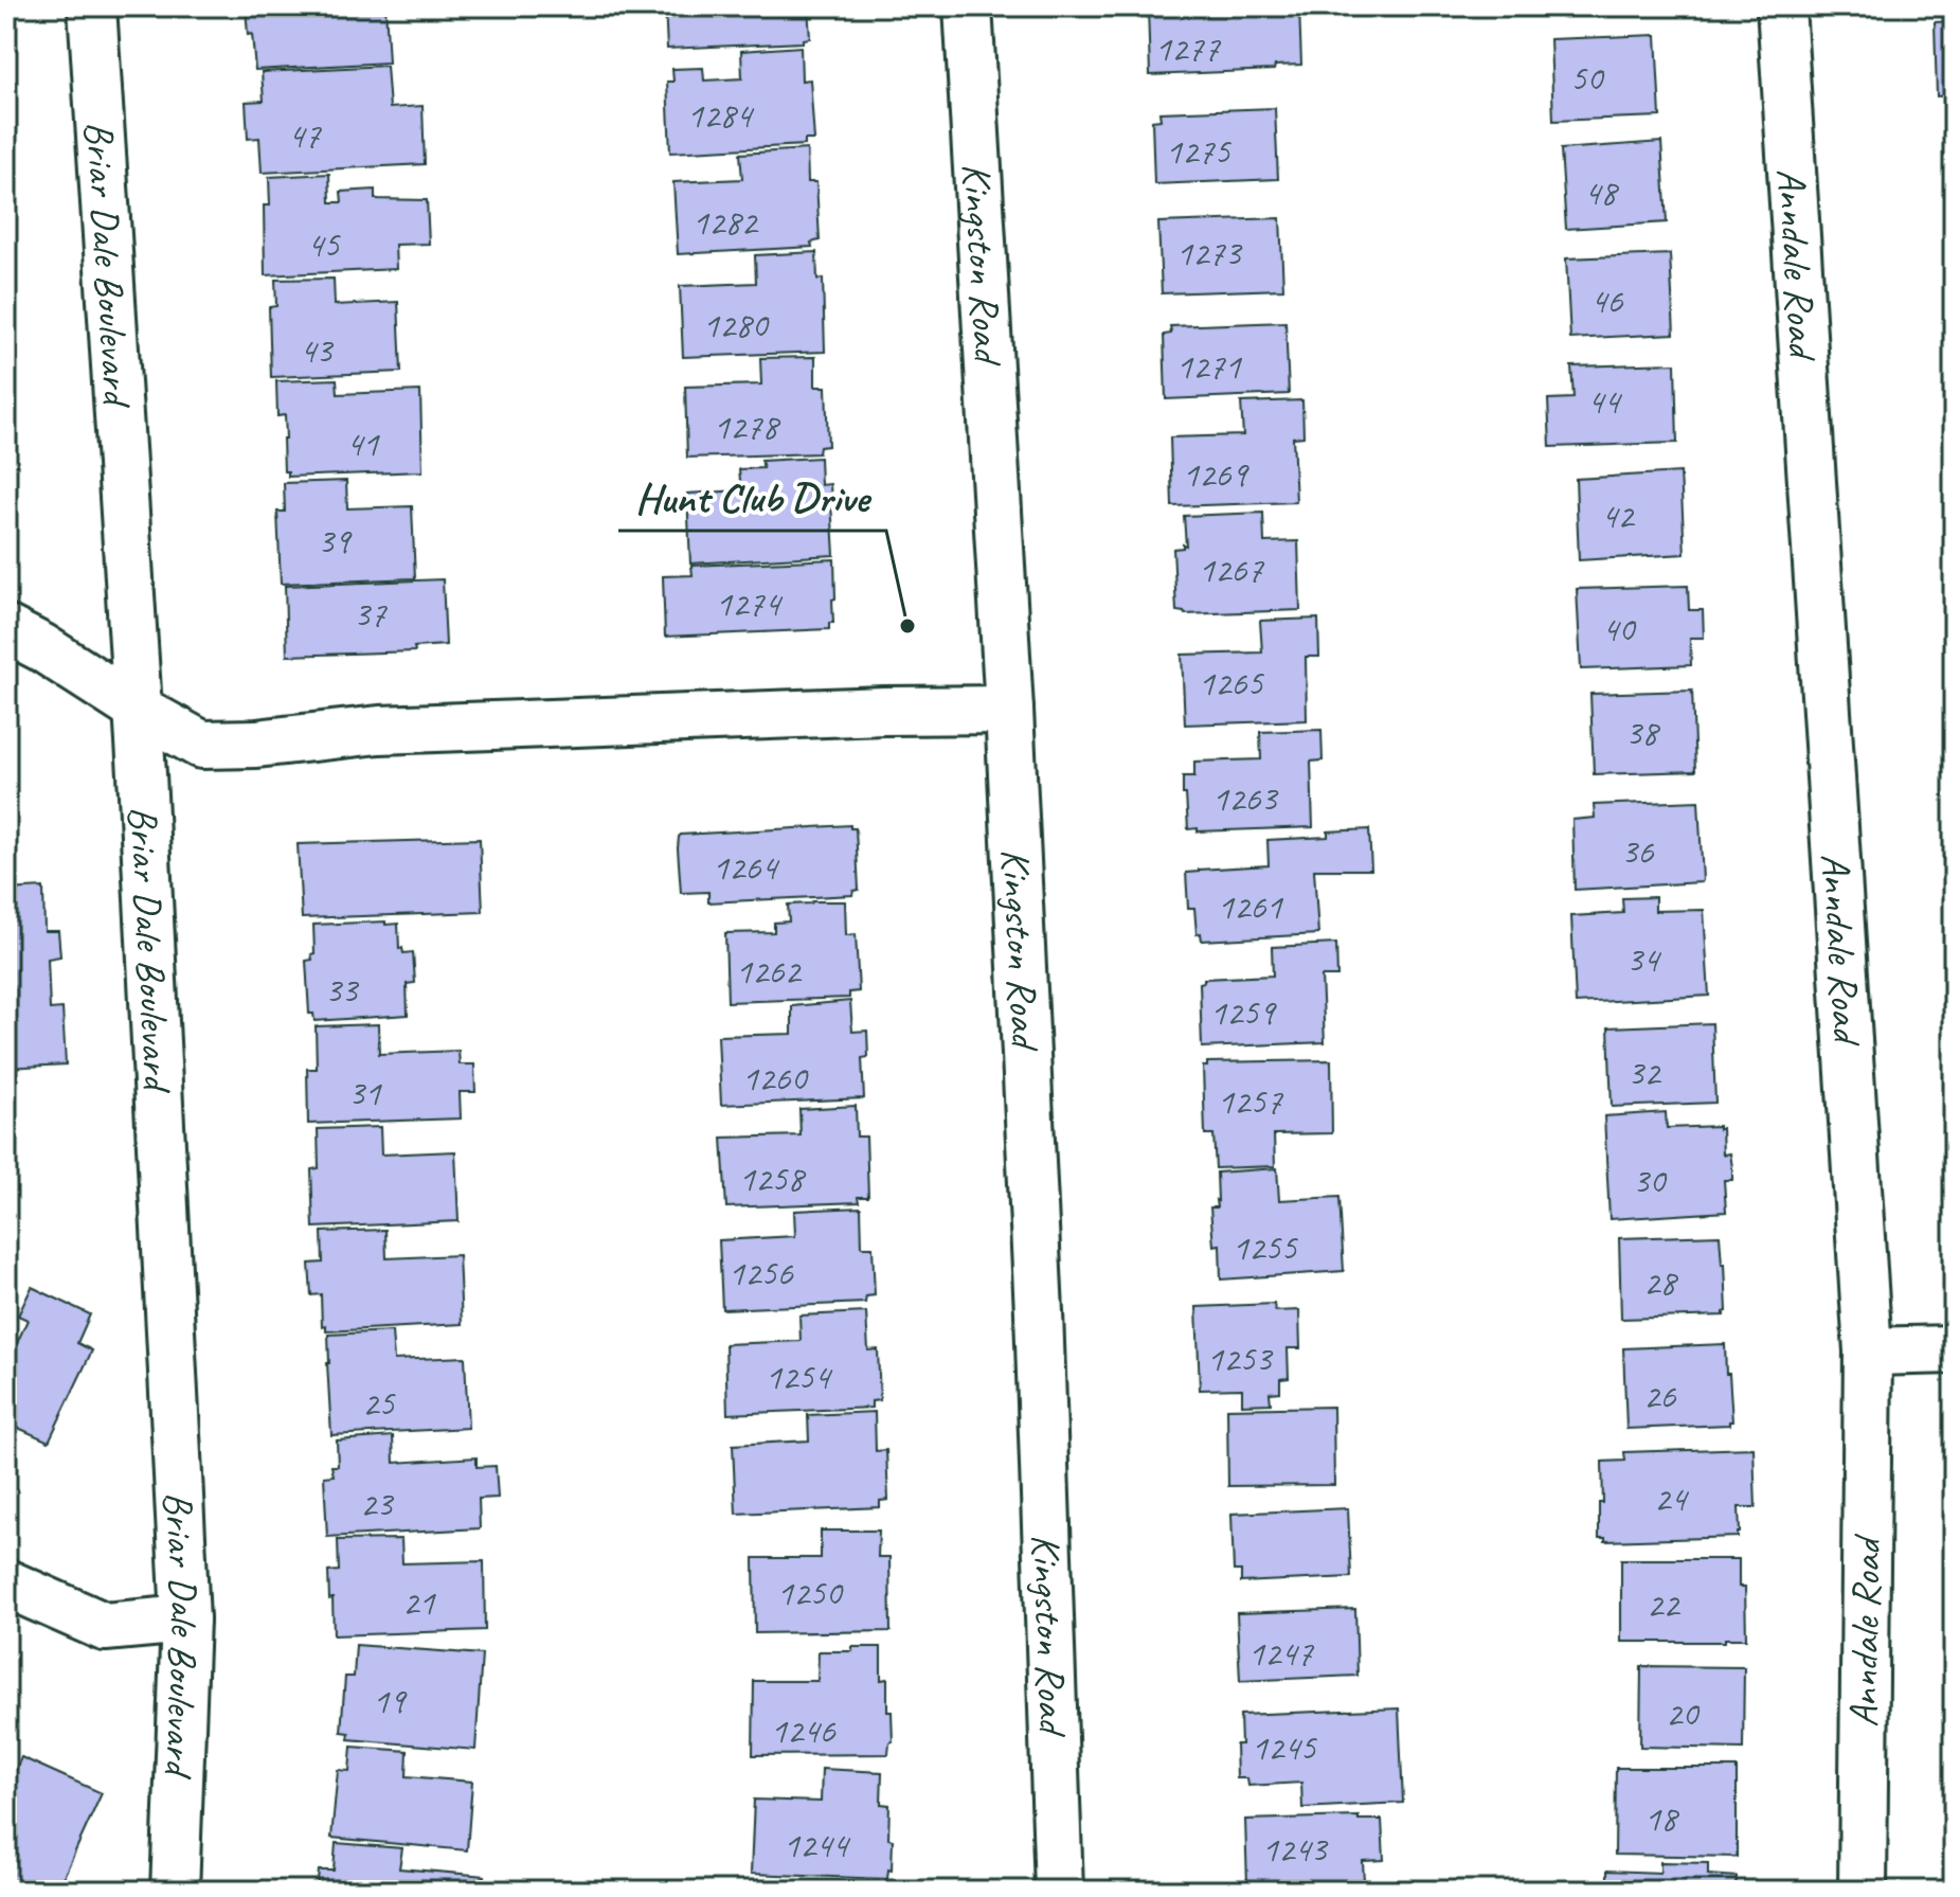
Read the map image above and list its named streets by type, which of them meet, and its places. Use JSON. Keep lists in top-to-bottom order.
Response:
{
  "streets": {
    "street": ["Briar Dale Boulevard", "Kingston Road", "Anndale Road"]
  },
  "places": ["Hunt Club Drive"],
  "house_numbers": [
    "1277",
    "50",
    "1284",
    "47",
    "1275",
    "48",
    "1282",
    "45",
    "1273",
    "46",
    "1280",
    "43",
    "1271",
    "44",
    "1278",
    "41",
    "1269",
    "42",
    "39",
    "1267",
    "1274",
    "37",
    "40",
    "1265",
    "38",
    "1263",
    "36",
    "1264",
    "1261",
    "34",
    "1262",
    "33",
    "1259",
    "32",
    "1260",
    "31",
    "1257",
    "1258",
    "30",
    "1255",
    "1256",
    "28",
    "1253",
    "1254",
    "26",
    "25",
    "24",
    "23",
    "1250",
    "21",
    "22",
    "1247",
    "19",
    "20",
    "1246",
    "1245",
    "18",
    "1244",
    "1243"
  ]
}
